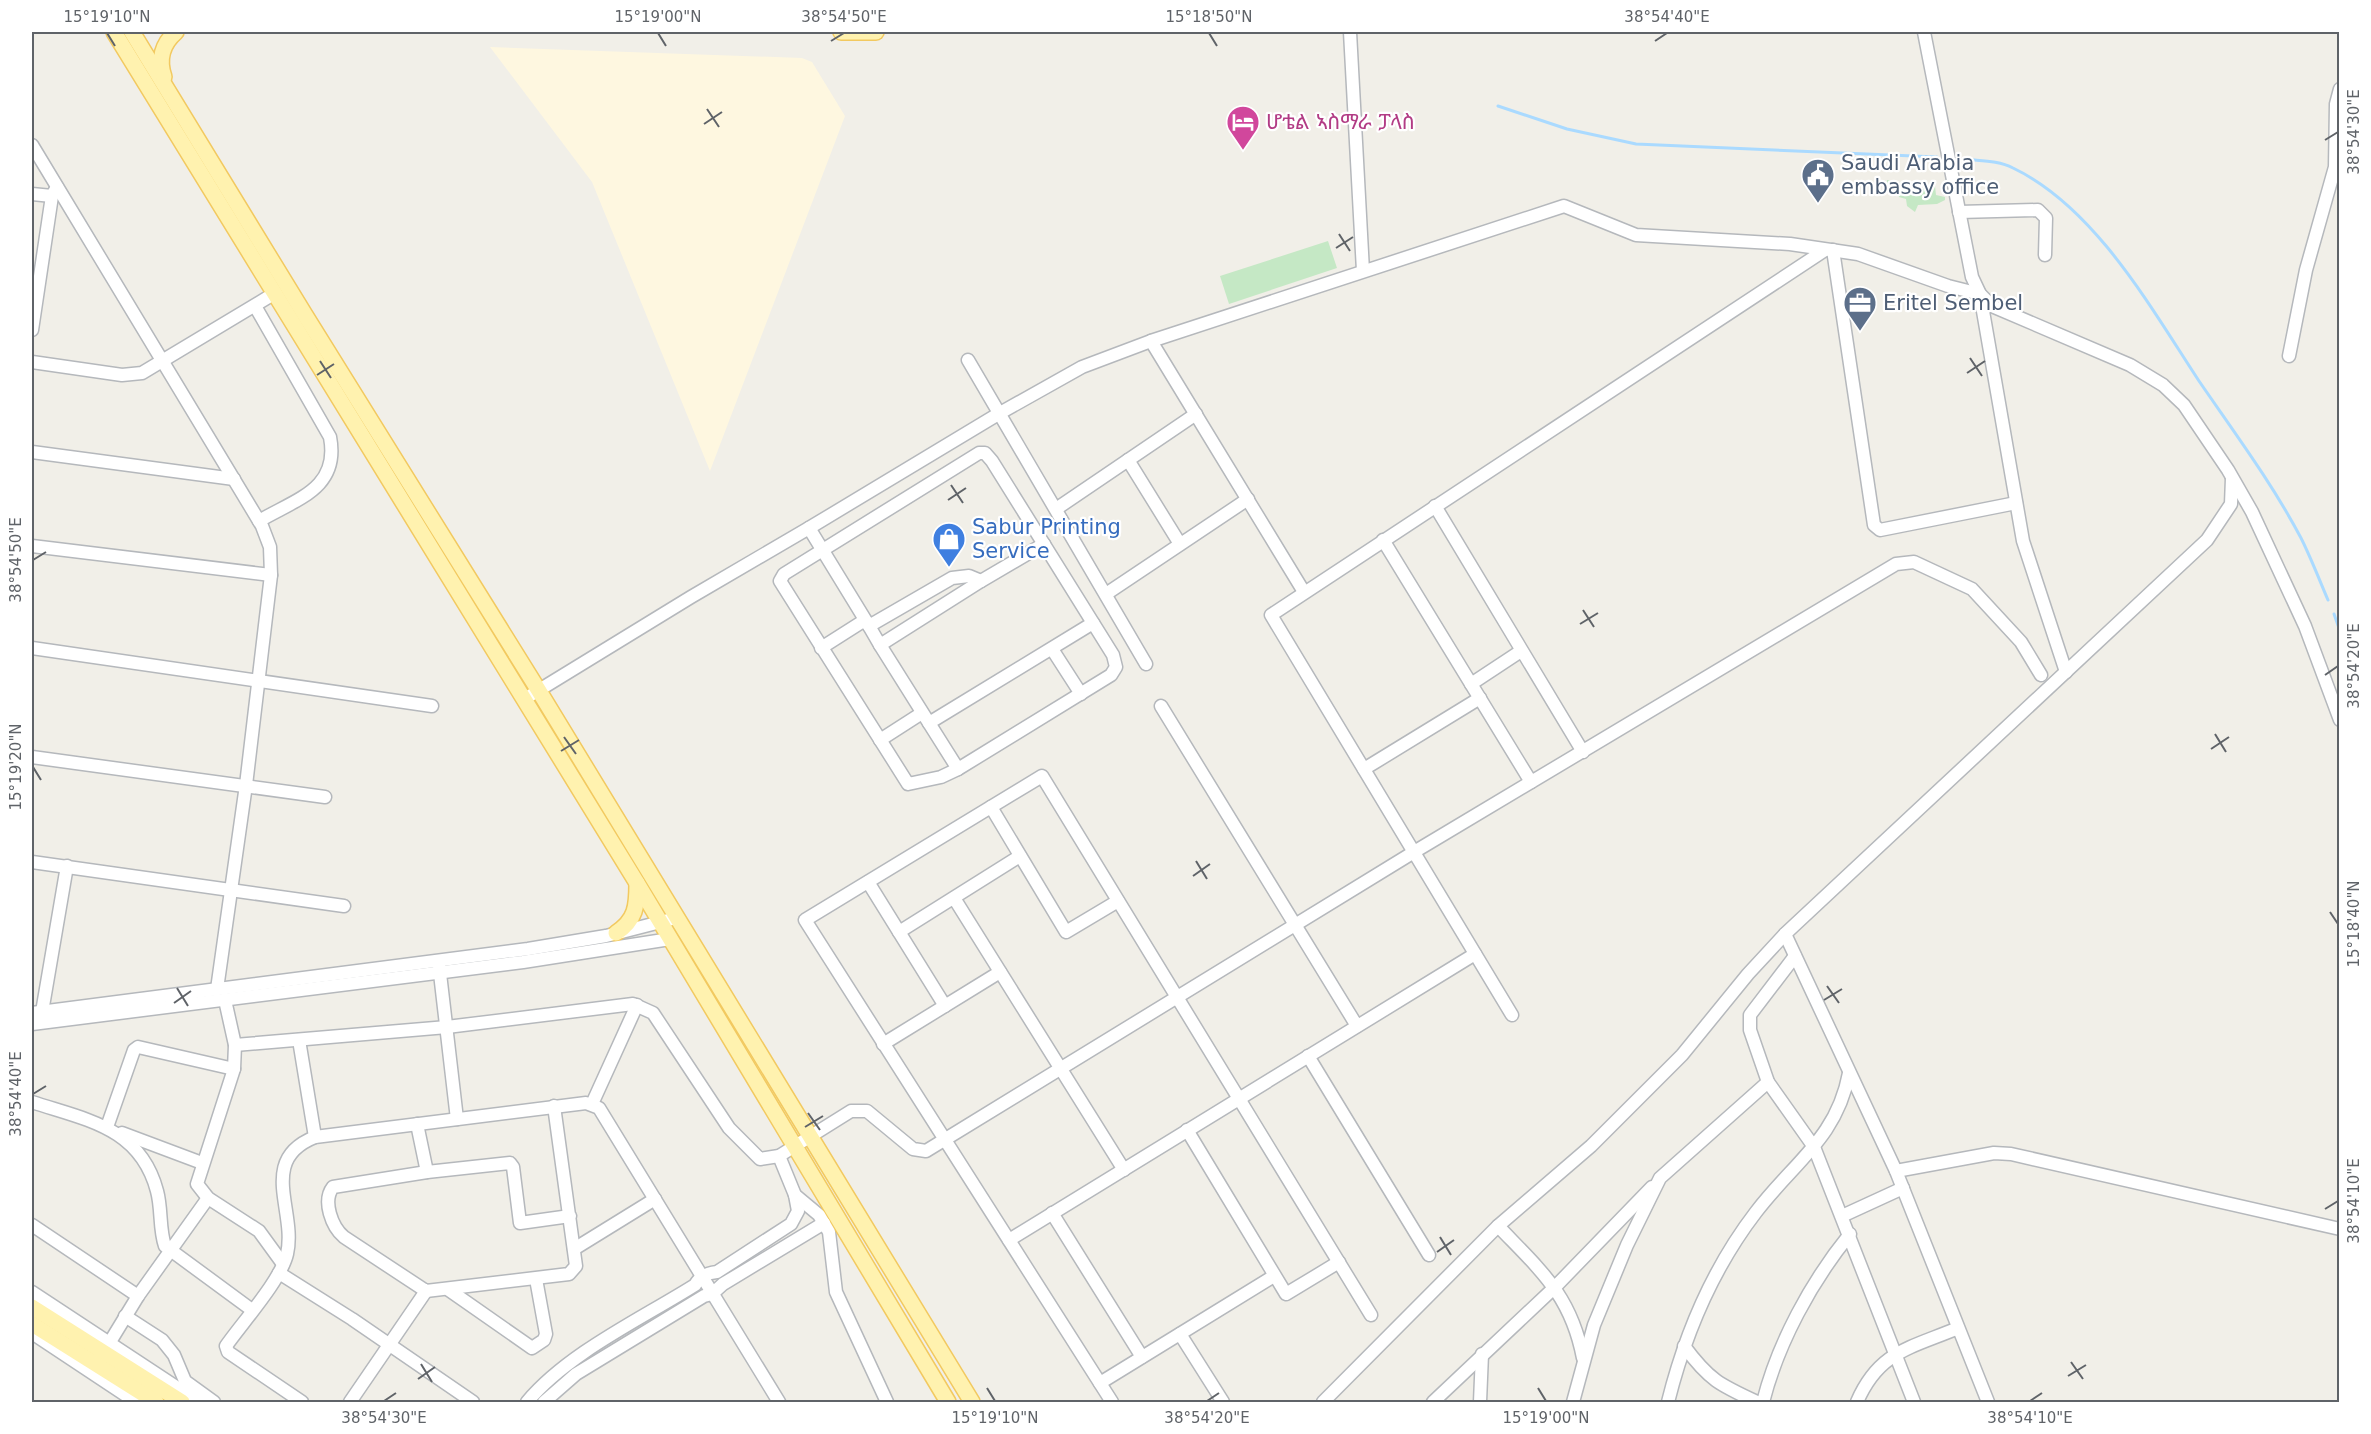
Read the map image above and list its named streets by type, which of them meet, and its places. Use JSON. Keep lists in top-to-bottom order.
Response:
{
  "places": {
    "hotel": ["ሆቴል ኣስማራ ፓላስ"],
    "public building": ["Saudi Arabia embassy office"],
    "office": ["Eritel Sembel"],
    "shop": ["Sabur Printing Service"]
  },
  "coordinates": [
    "15°19'10\"N",
    "15°19'00\"N",
    "38°54'50\"E",
    "15°18'50\"N",
    "38°54'40\"E",
    "38°54'30\"E",
    "38°54'20\"E",
    "15°19'20\"N",
    "15°18'40\"N",
    "38°54'10\"E"
  ]
}
